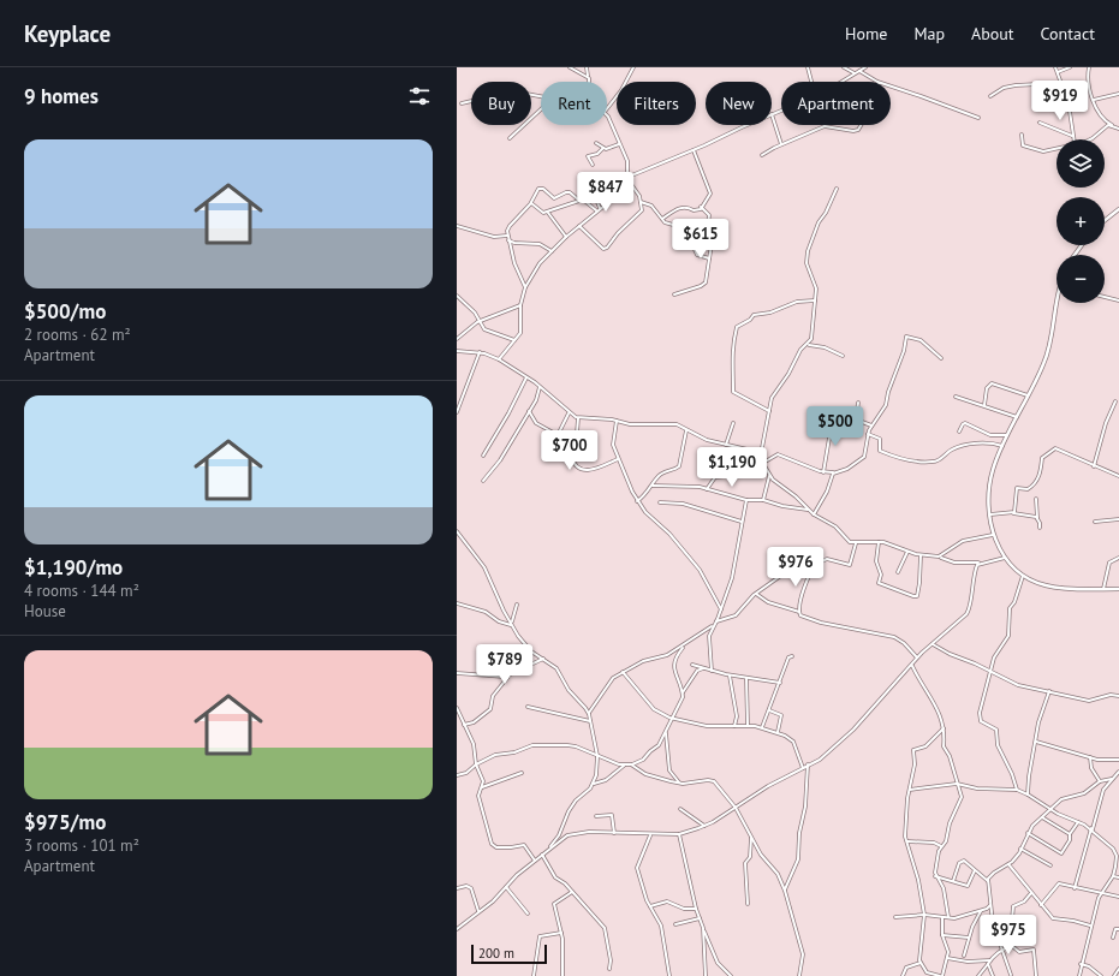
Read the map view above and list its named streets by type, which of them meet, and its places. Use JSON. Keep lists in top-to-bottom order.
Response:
{
  "scale_bar": "200 m",
  "page": {
    "header": "Keyplace",
    "nav": [
      "Home",
      "Map",
      "About",
      "Contact"
    ],
    "heading": "9 homes",
    "price": [
      "$919",
      "$847",
      "$615",
      "$500",
      "$700",
      "$1,190",
      "$976",
      "$789",
      "$975"
    ],
    "chip": [
      "Buy",
      "Rent",
      "Filters",
      "New",
      "Apartment"
    ],
    "list": [
      {
        "name": "$500/mo",
        "note": "2 rooms · 62 m² · Apartment"
      },
      {
        "name": "$1,190/mo",
        "note": "4 rooms · 144 m² · House"
      },
      {
        "name": "$975/mo",
        "note": "3 rooms · 101 m² · Apartment"
      }
    ],
    "map_buttons": ["+", "−"],
    "scale": "200 m"
  }
}
